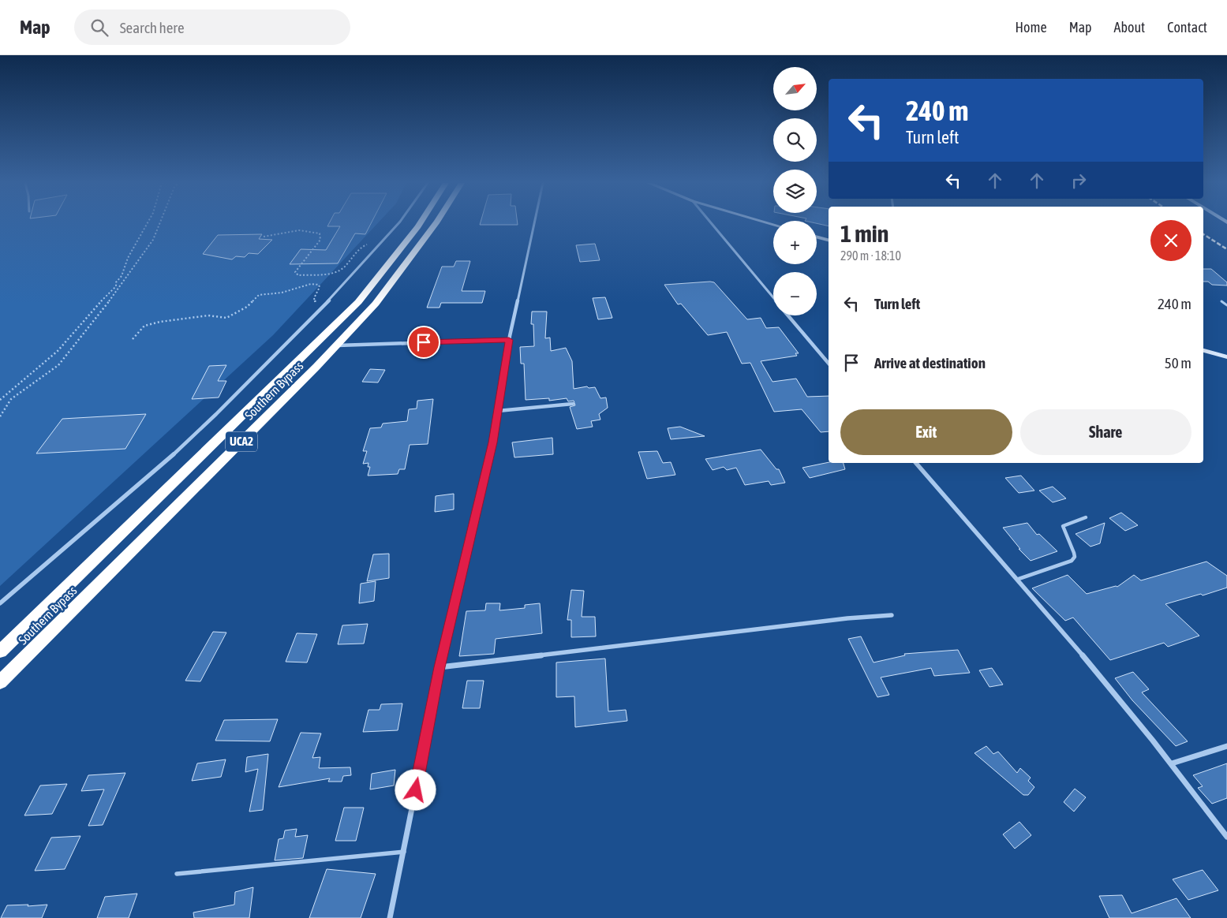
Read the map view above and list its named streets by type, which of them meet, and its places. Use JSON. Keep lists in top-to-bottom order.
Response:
{
  "streets": {
    "highway": ["Southern Bypass", "UCA2"]
  },
  "north": "top right",
  "page": {
    "header": "Map",
    "search": "Search here",
    "nav": [
      "Home",
      "Map",
      "About",
      "Contact"
    ],
    "map_buttons": ["+", "−"],
    "turn": ["240 m", "Turn left"],
    "heading": ["1 min", "290 m · 18:10"],
    "list": [
      {
        "name": "Turn left",
        "value": "240 m"
      },
      {
        "name": "Arrive at destination",
        "value": "50 m"
      }
    ],
    "buttons": ["Exit", "Share"]
  }
}
